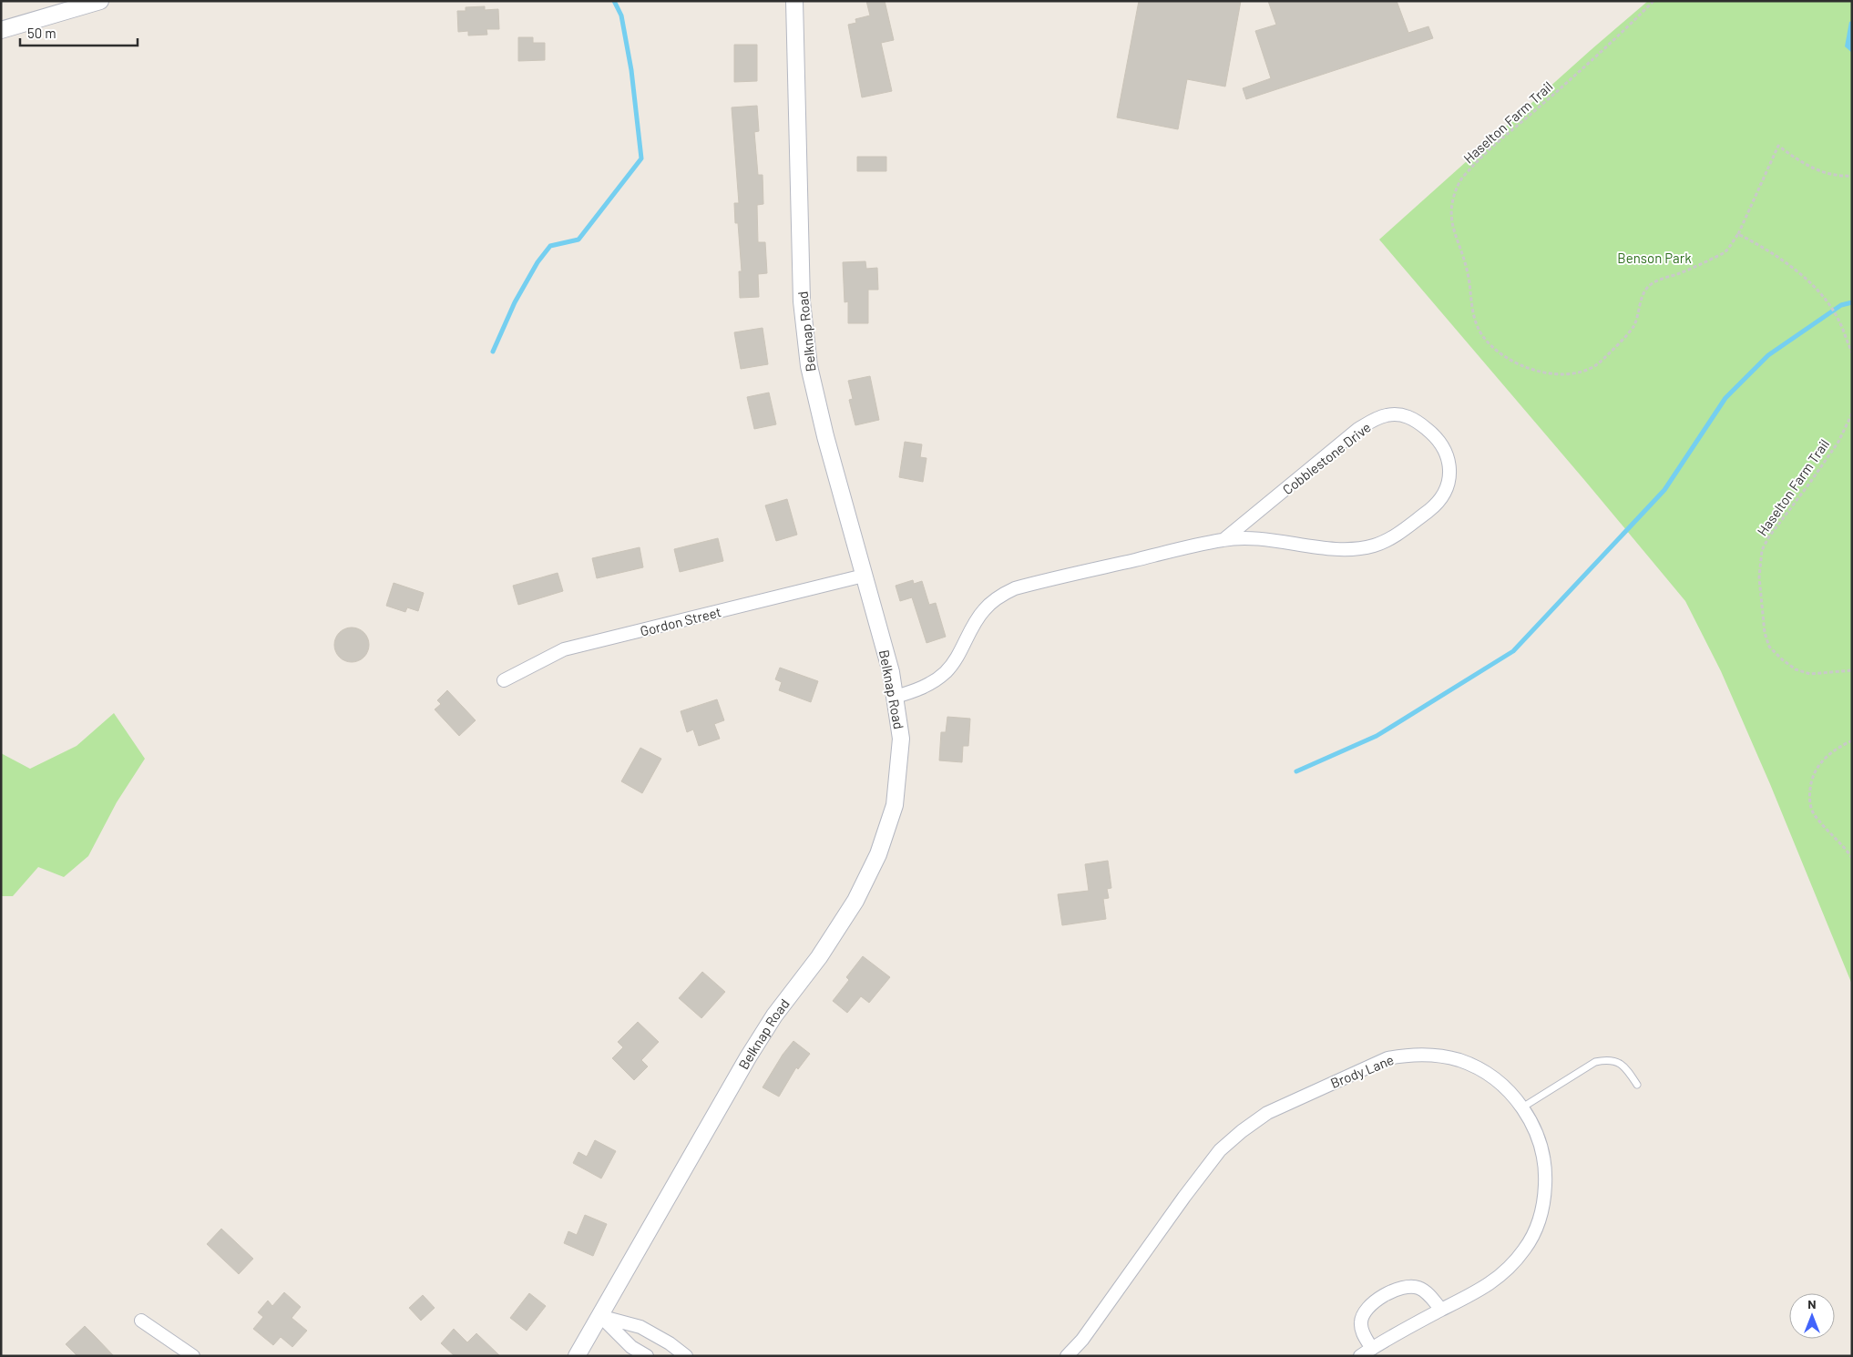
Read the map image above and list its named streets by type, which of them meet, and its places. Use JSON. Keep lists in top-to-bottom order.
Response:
{
  "streets": {
    "street": [
      "Belknap Road",
      "Cobblestone Drive",
      "Gordon Street",
      "Brody Lane"
    ],
    "path": ["Haselton Farm Trail"]
  },
  "crossings": [
    ["Belknap Road", "Cobblestone Drive"],
    ["Belknap Road", "Gordon Street"]
  ],
  "parks": ["Benson Park"],
  "scale_bar": "50 m",
  "north": "top"
}
